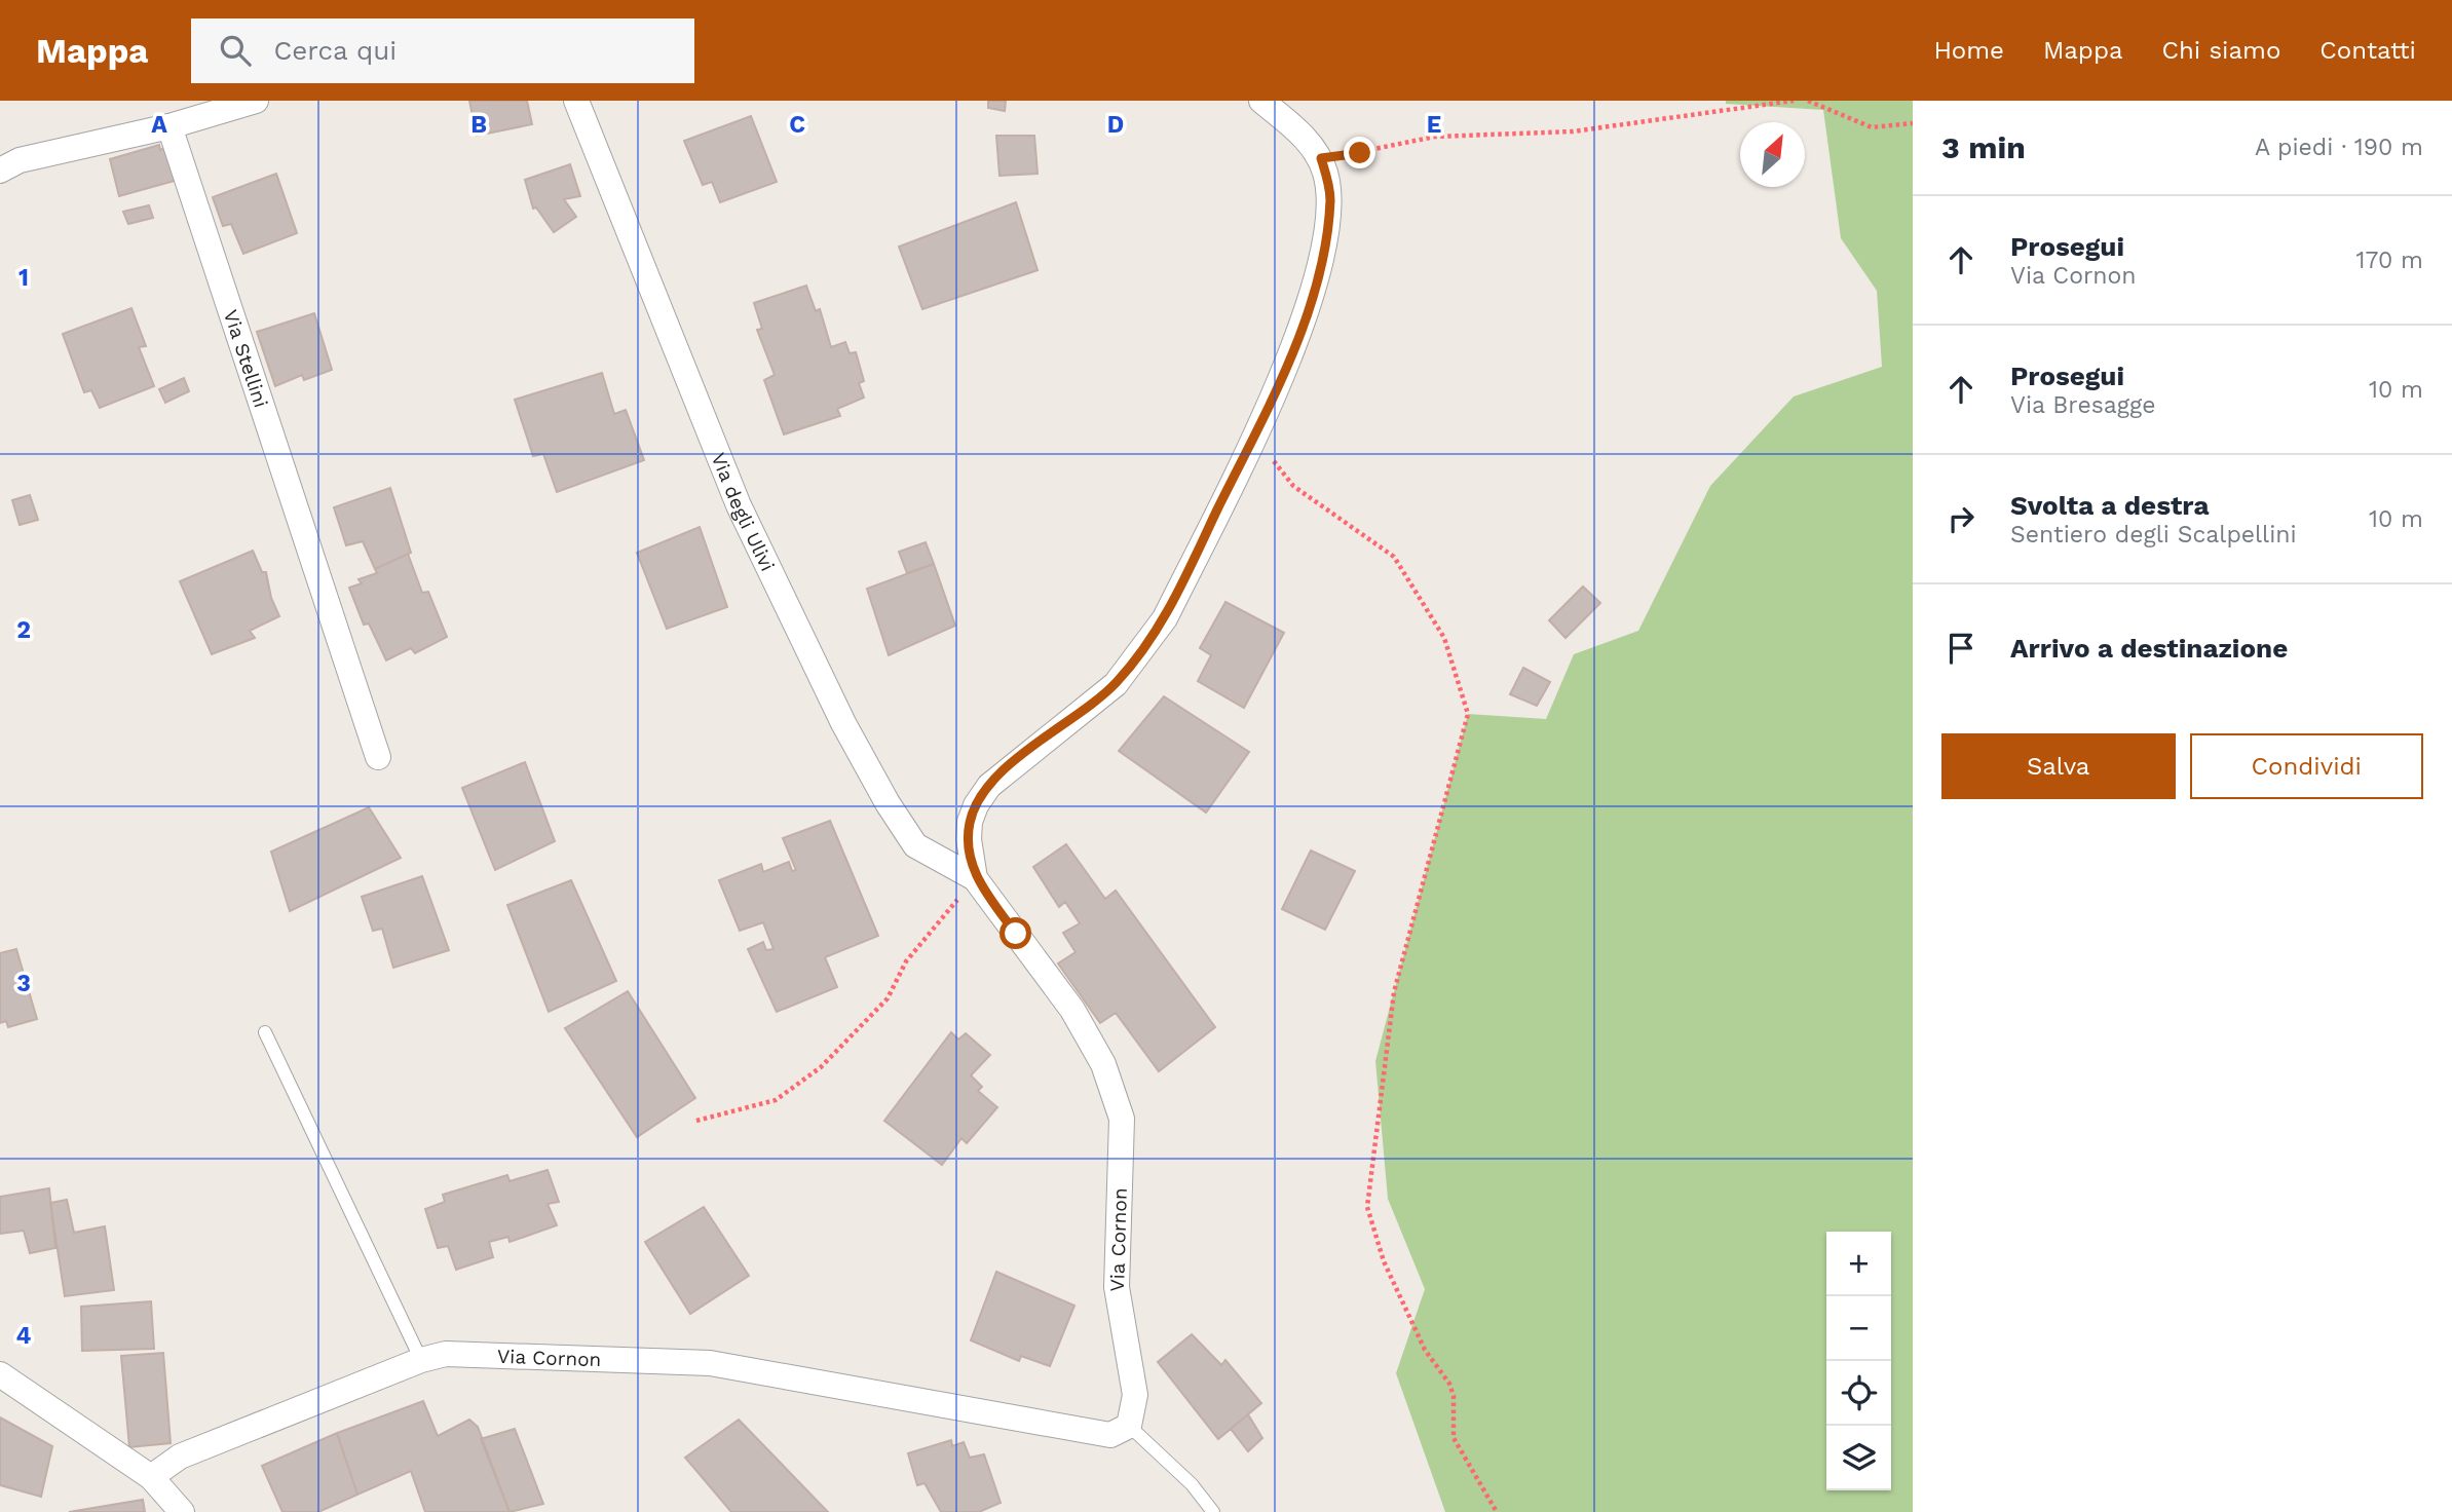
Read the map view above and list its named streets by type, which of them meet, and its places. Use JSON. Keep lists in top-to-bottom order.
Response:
{
  "streets": {
    "street": ["Via Stellini", "Via degli Ulivi", "Via Cornon"]
  },
  "crossings": [
    ["Via degli Ulivi", "Via Cornon"]
  ],
  "north": "top right",
  "page": {
    "header": "Mappa",
    "search": "Cerca qui",
    "nav": [
      "Home",
      "Mappa",
      "Chi siamo",
      "Contatti"
    ],
    "heading": ["3 min", "A piedi · 190 m"],
    "list": [
      ["Prosegui", "Via Cornon", "170 m"],
      ["Prosegui", "Via Bresagge", "10 m"],
      ["Svolta a destra", "Sentiero degli Scalpellini", "10 m"],
      "Arrivo a destinazione"
    ],
    "buttons": ["Salva", "Condividi"],
    "map_buttons": ["+", "−"]
  },
  "grid": {
    "columns": [
      "A",
      "B",
      "C",
      "D",
      "E"
    ],
    "rows": [
      "1",
      "2",
      "3",
      "4"
    ]
  }
}
